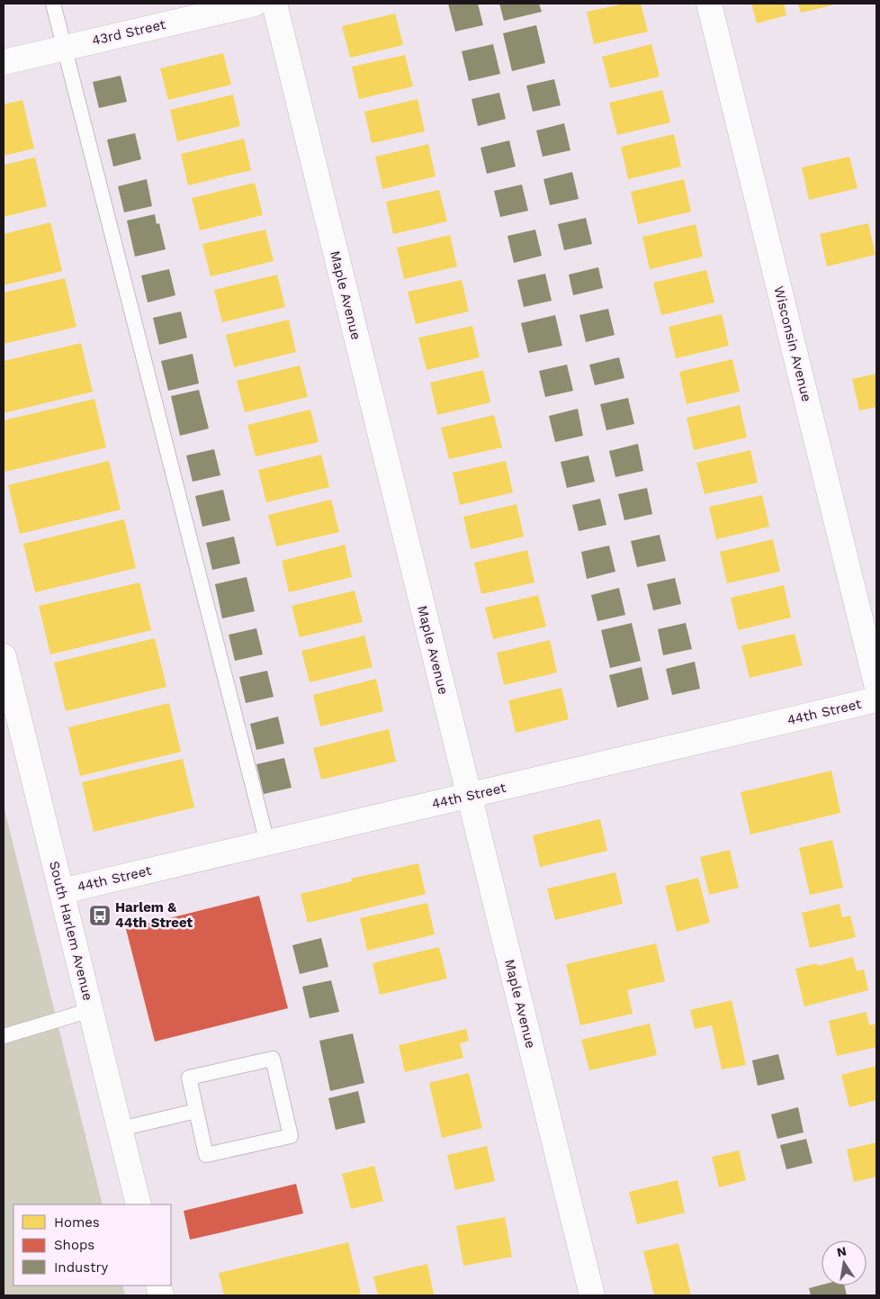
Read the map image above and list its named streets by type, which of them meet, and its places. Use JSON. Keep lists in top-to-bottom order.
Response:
{
  "streets": {
    "street": [
      "43rd Street",
      "Maple Avenue",
      "Wisconsin Avenue",
      "44th Street",
      "South Harlem Avenue"
    ]
  },
  "crossings": [
    ["Maple Avenue", "44th Street"],
    ["44th Street", "South Harlem Avenue"]
  ],
  "places": {
    "bus stop": ["Harlem & 44th Street"]
  },
  "legend": ["Homes", "Shops", "Industry"],
  "north": "top"
}
